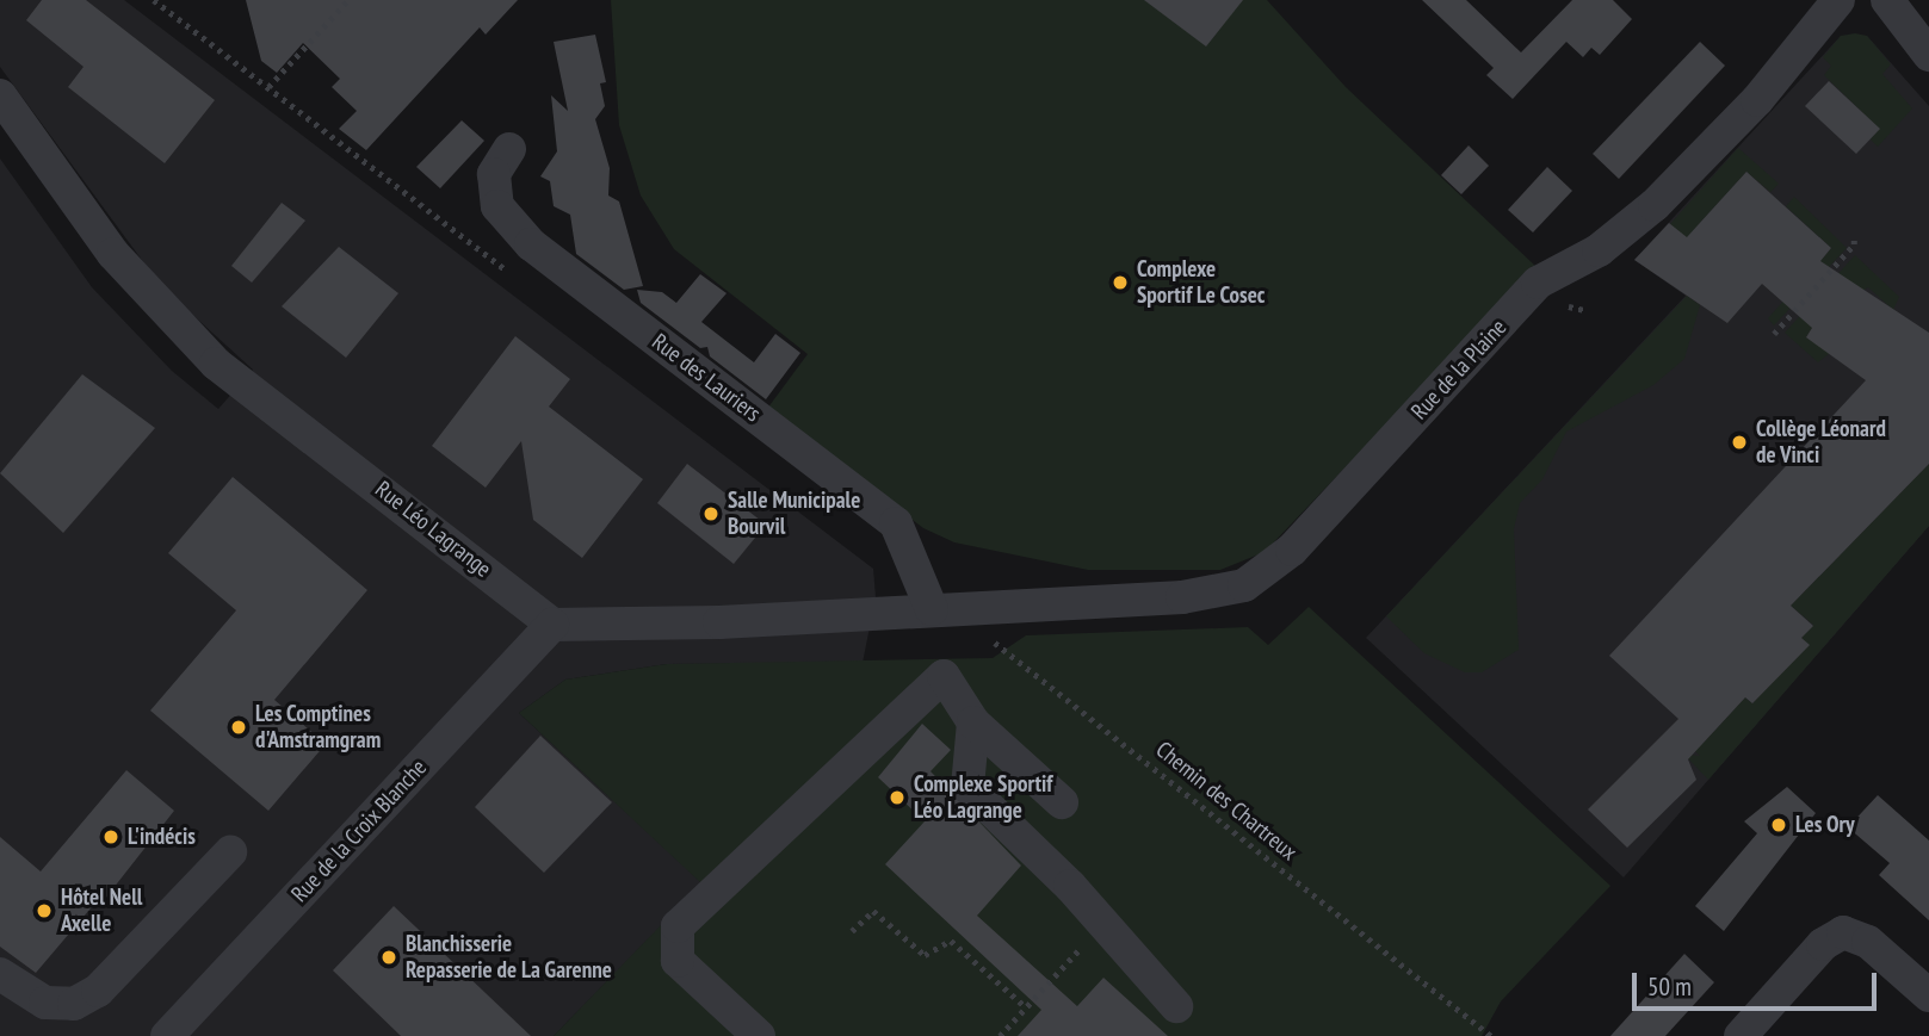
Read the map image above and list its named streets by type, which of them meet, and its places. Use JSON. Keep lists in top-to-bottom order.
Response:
{
  "streets": {
    "street": [
      "Rue de la Plaine",
      "Rue des Lauriers",
      "Rue Léo Lagrange",
      "Rue de la Croix Blanche"
    ],
    "path": ["Chemin des Chartreux"]
  },
  "crossings": [
    ["Rue de la Plaine", "Rue des Lauriers"],
    ["Rue Léo Lagrange", "Rue de la Croix Blanche"]
  ],
  "places": [
    "Complexe Sportif Le Cosec",
    "Collège Léonard de Vinci",
    "Salle Municipale Bourvil",
    "Les Comptines d'Amstramgram",
    "Complexe Sportif Léo Lagrange",
    "Les Ory",
    "L'indécis",
    "Hôtel Nell Axelle",
    "Blanchisserie Repasserie de La Garenne"
  ],
  "scale_bar": "50 m"
}
